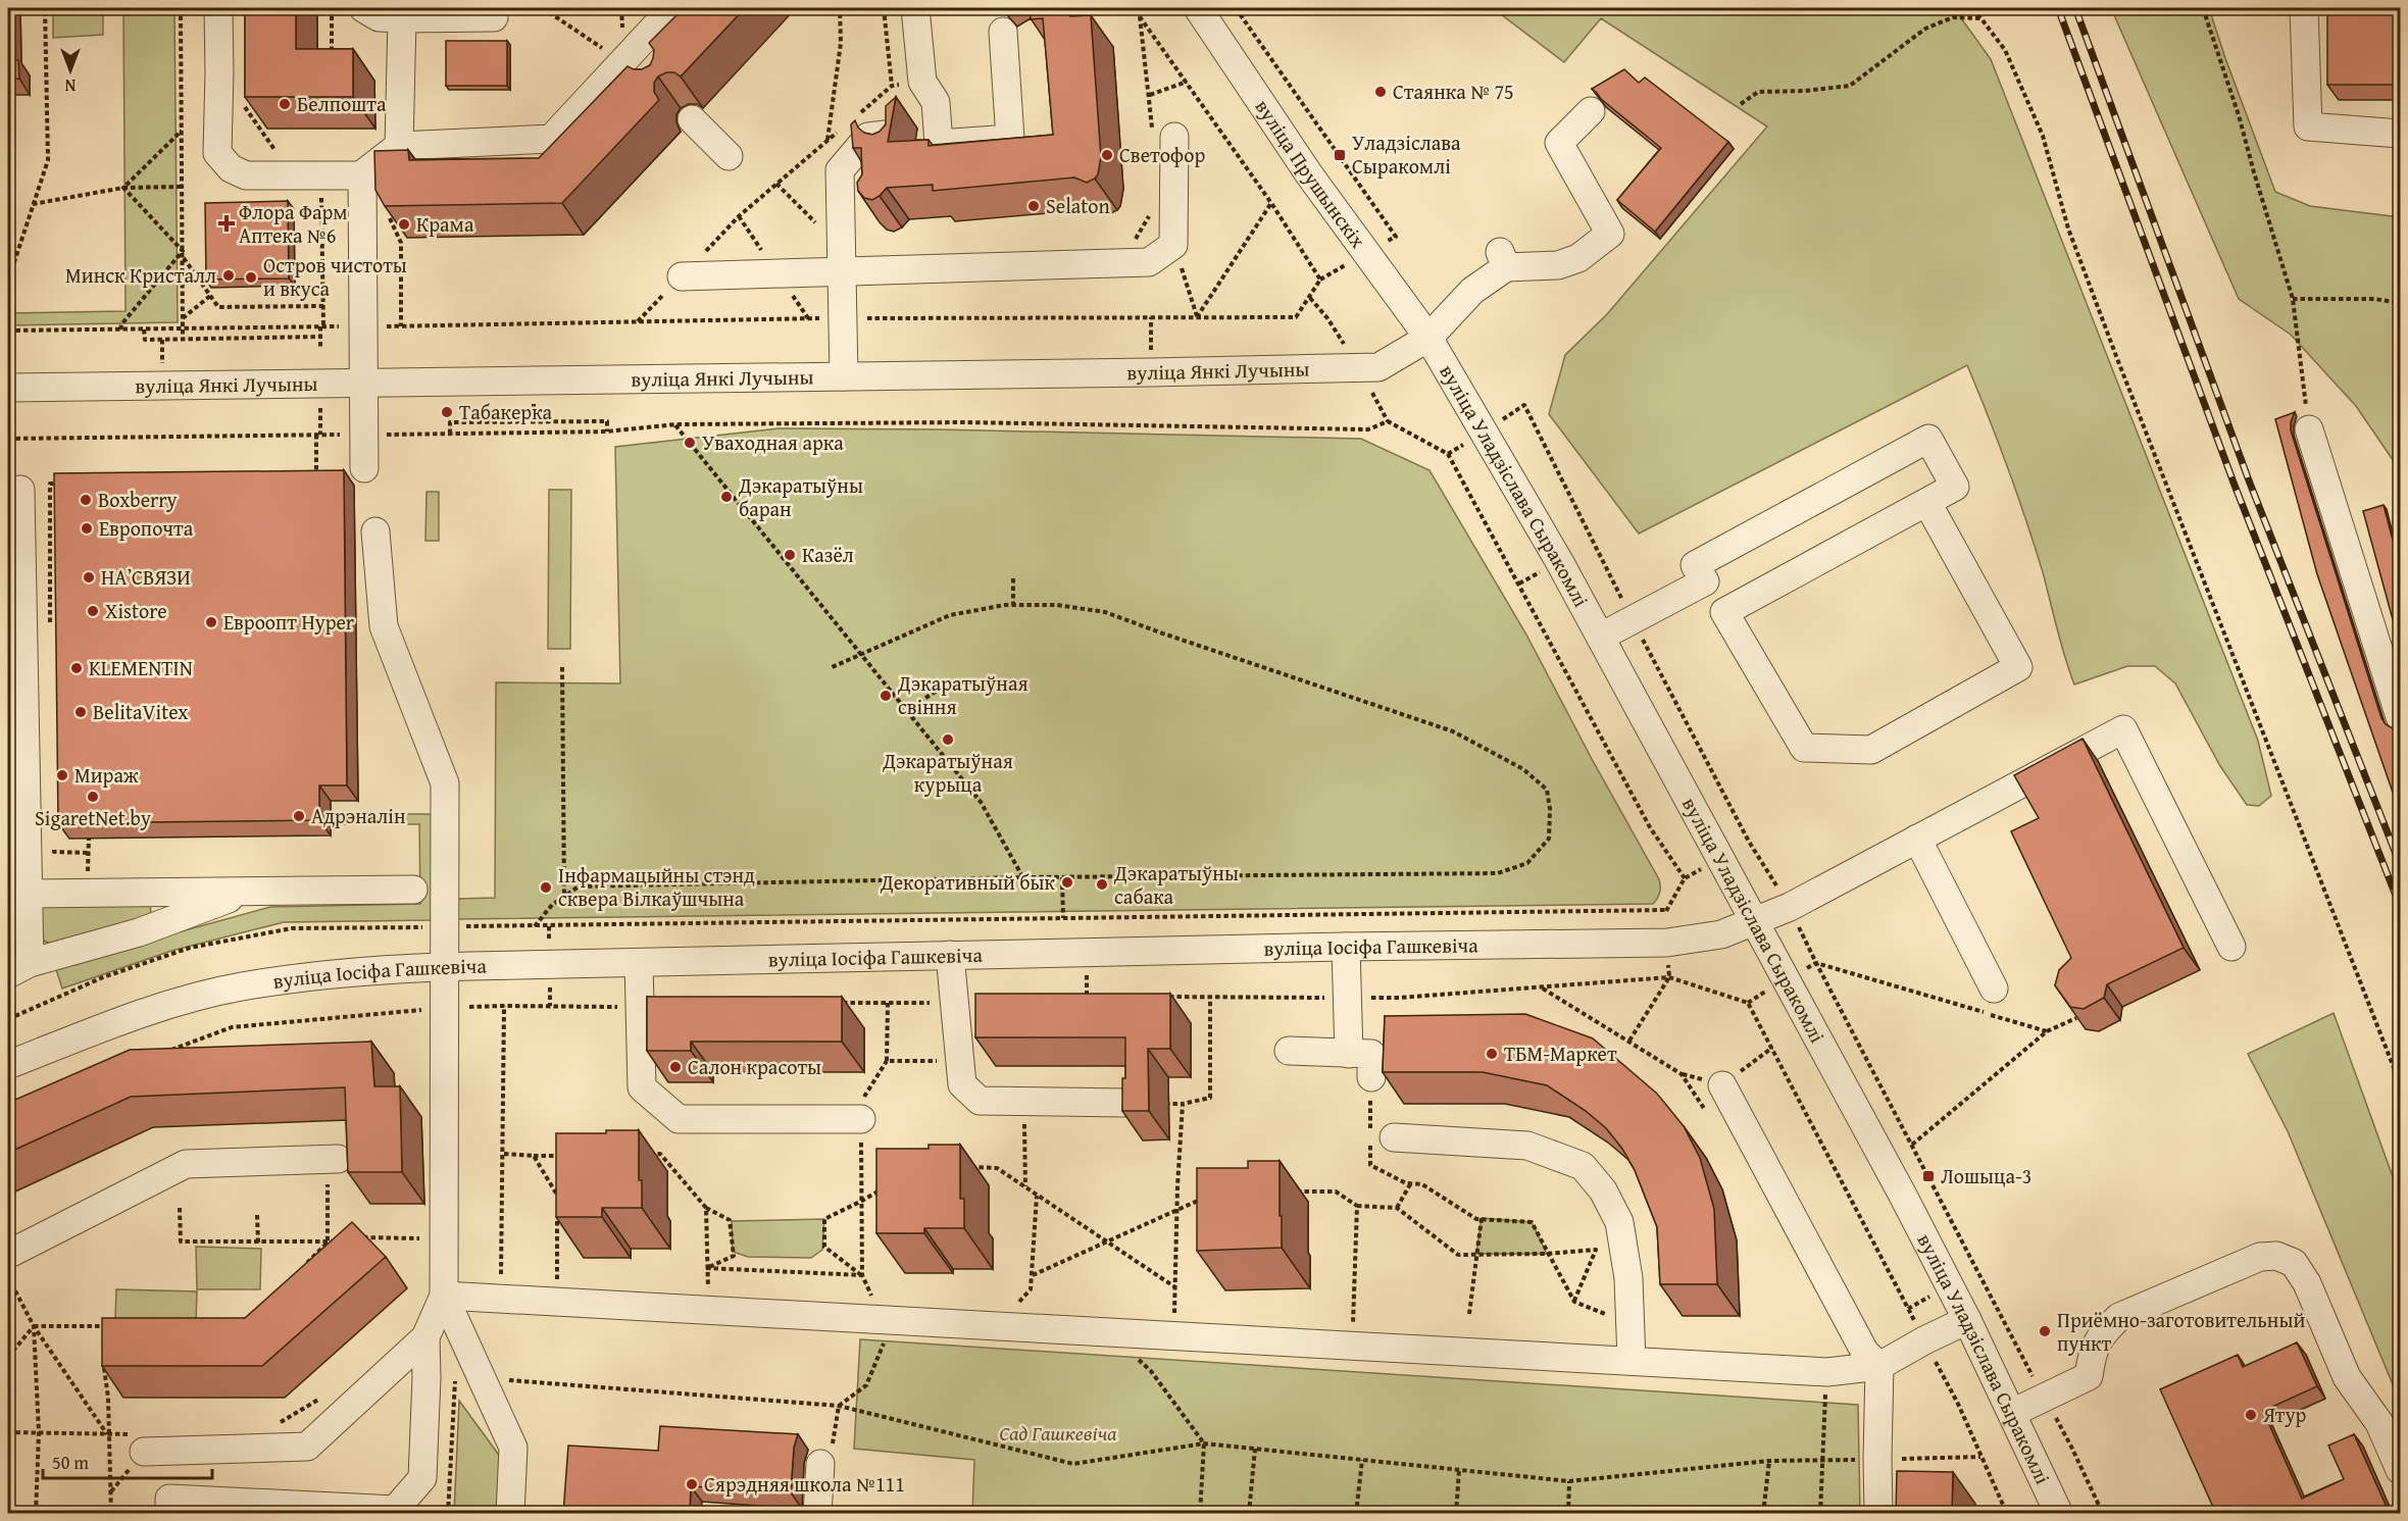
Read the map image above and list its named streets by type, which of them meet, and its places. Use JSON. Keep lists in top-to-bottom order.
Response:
{
  "streets": {
    "street": [
      "вуліца Прушынскіх",
      "вуліца Янкі Лучыны",
      "вуліца Уладзіслава Сыракомлі",
      "вуліца Іосіфа Гашкевіча"
    ]
  },
  "crossings": [
    ["вуліца Прушынскіх", "вуліца Янкі Лучыны"],
    ["вуліца Прушынскіх", "вуліца Уладзіслава Сыракомлі"],
    ["вуліца Янкі Лучыны", "вуліца Уладзіслава Сыракомлі"],
    ["вуліца Уладзіслава Сыракомлі", "вуліца Іосіфа Гашкевіча"]
  ],
  "parks": ["Сад Гашкевіча"],
  "places": {
    "other": [
      "Стаянка № 75",
      "Белпошта",
      "Светофор",
      "Selaton",
      "Крама",
      "Минск Кристалл",
      "Остров чистоты и вкуса",
      "Табакерка",
      "Уваходная арка",
      "Дэкаратыўны баран",
      "Boxberry",
      "Европочта",
      "Казёл",
      "НАʼСВЯЗИ",
      "Xistore",
      "Евроопт Hyper",
      "KLEMENTIN",
      "Дэкаратыўная свіння",
      "BelitaVitex",
      "Дэкаратыўная курыца",
      "Мираж",
      "SigaretNet.by",
      "Адрэналін",
      "Декоративный бык",
      "Дэкаратыўны сабака",
      "Інфармацыйны стэнд сквера Вілкаўшчына",
      "ТБМ-Маркет",
      "Салон красоты",
      "Приёмно-заготовительный пункт",
      "Ятур",
      "Сярэдняя школа №111"
    ],
    "transit": ["Уладзіслава Сыракомлі", "Лошыца-3"],
    "health": ["Флора Фарм Аптека №6"]
  },
  "scale_bar": "50 m",
  "north": "bottom"
}
